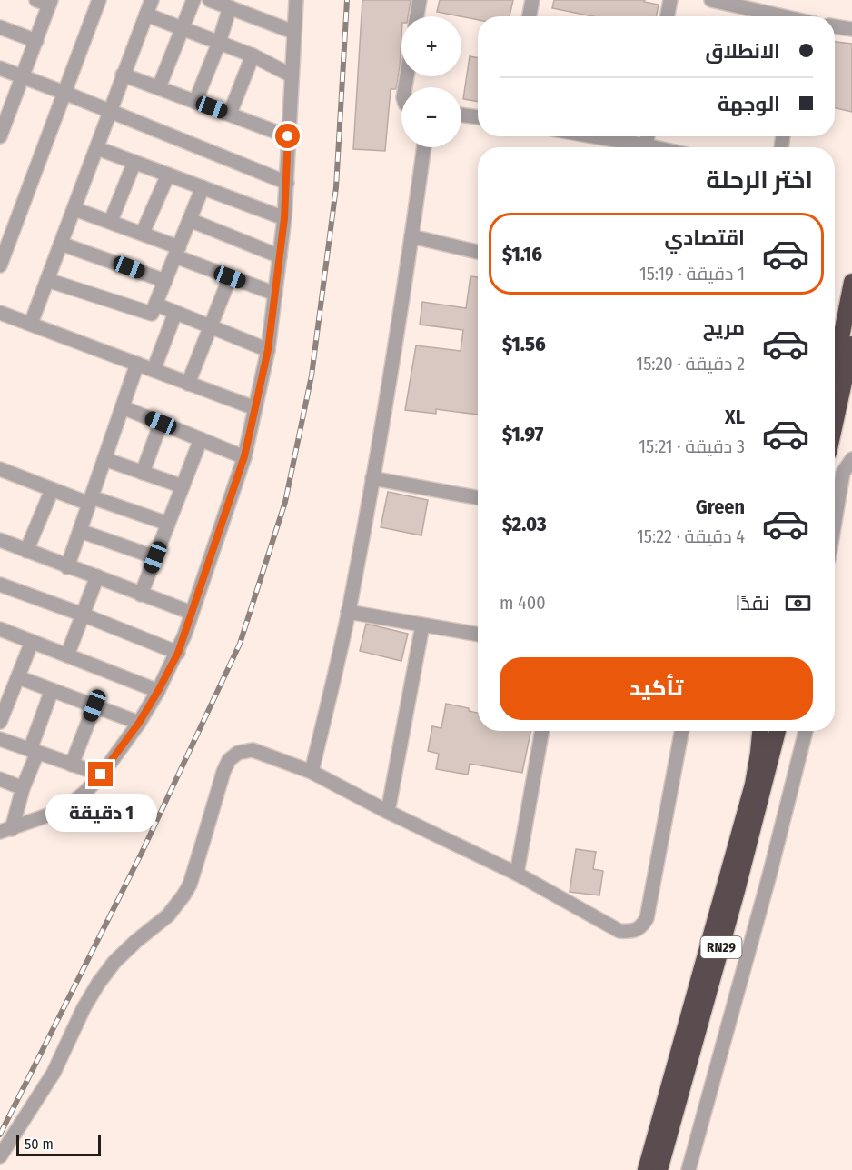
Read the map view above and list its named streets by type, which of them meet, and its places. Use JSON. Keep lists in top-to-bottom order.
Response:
{
  "streets": {
    "highway": ["RN29"]
  },
  "scale_bar": "50 m",
  "page": {
    "map_buttons": ["+", "−"],
    "banner": ["الانطلاق", "الوجهة"],
    "heading": "اختر الرحلة",
    "list": [
      {
        "name": "اقتصادي",
        "note": "1 دقيقة · 15:19",
        "value": "$1.16"
      },
      {
        "name": "مريح",
        "note": "2 دقيقة · 15:20",
        "value": "$1.56"
      },
      {
        "name": "XL",
        "note": "3 دقيقة · 15:21",
        "value": "$1.97"
      },
      {
        "name": "Green",
        "note": "4 دقيقة · 15:22",
        "value": "$2.03"
      }
    ],
    "pay": ["نقدًا", "400 m"],
    "buttons": "تأكيد",
    "bubble": "1 دقيقة",
    "scale": "50 m"
  }
}
